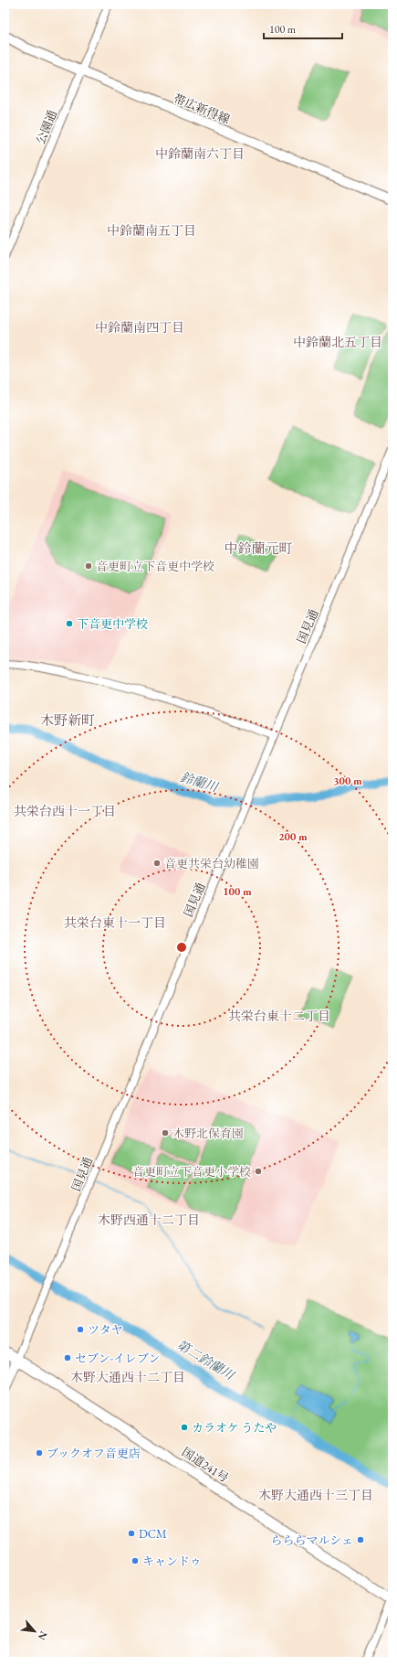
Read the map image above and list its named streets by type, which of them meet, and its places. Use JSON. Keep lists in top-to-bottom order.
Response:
{
  "streets": {
    "highway": ["国道241号"],
    "main road": ["帯広新得線"],
    "street": ["公園通", "国見通"]
  },
  "crossings": [
    ["帯広新得線", "公園通"],
    ["国見通", "国道241号"]
  ],
  "districts": [
    "中鈴蘭南六丁目",
    "中鈴蘭南五丁目",
    "中鈴蘭南四丁目",
    "中鈴蘭北五丁目",
    "中鈴蘭元町",
    "木野新町",
    "共栄台西十一丁目",
    "共栄台東十一丁目",
    "共栄台東十二丁目",
    "木野西通十二丁目",
    "木野大通西十二丁目",
    "木野大通西十三丁目"
  ],
  "water": ["鈴蘭川", "第二鈴蘭川"],
  "places": [
    "音更町立下音更中学校",
    "下音更中学校",
    "音更共栄台幼稚園",
    "木野北保育園",
    "音更町立下音更小学校",
    "ツタヤ",
    "セブン-イレブン",
    "カラオケ うたや",
    "ブックオフ音更店",
    "DCM",
    "らららマルシェ",
    "キャンドゥ"
  ],
  "scale_bar": "100 m",
  "north": "bottom right",
  "rings": ["300 m", "200 m", "100 m"]
}
